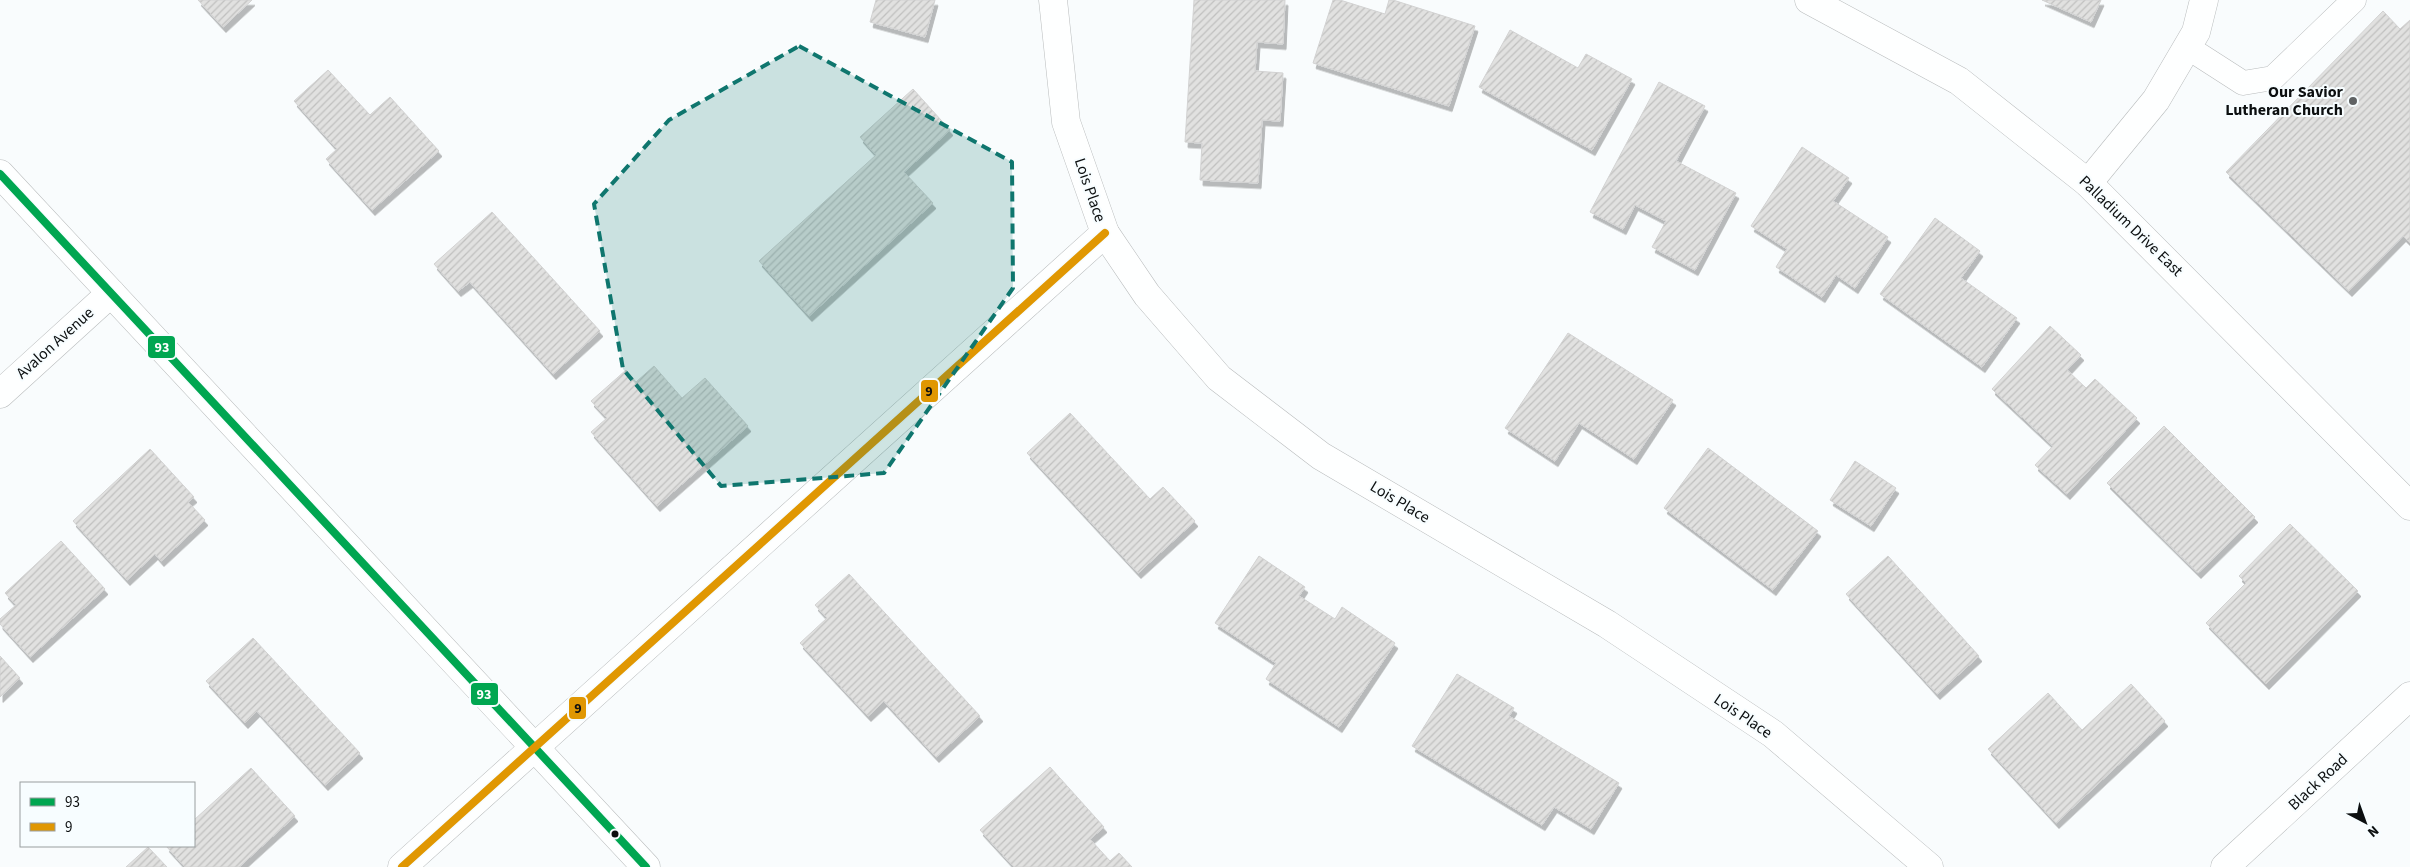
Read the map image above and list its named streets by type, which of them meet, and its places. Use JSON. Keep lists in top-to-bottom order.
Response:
{
  "streets": {
    "street": [
      "Lois Place",
      "Palladium Drive East",
      "Avalon Avenue",
      "Black Road"
    ]
  },
  "places": ["Our Savior Lutheran Church"],
  "lines": ["transit line 93", "transit line 9"],
  "legend": ["93", "9"],
  "north": "bottom right"
}
